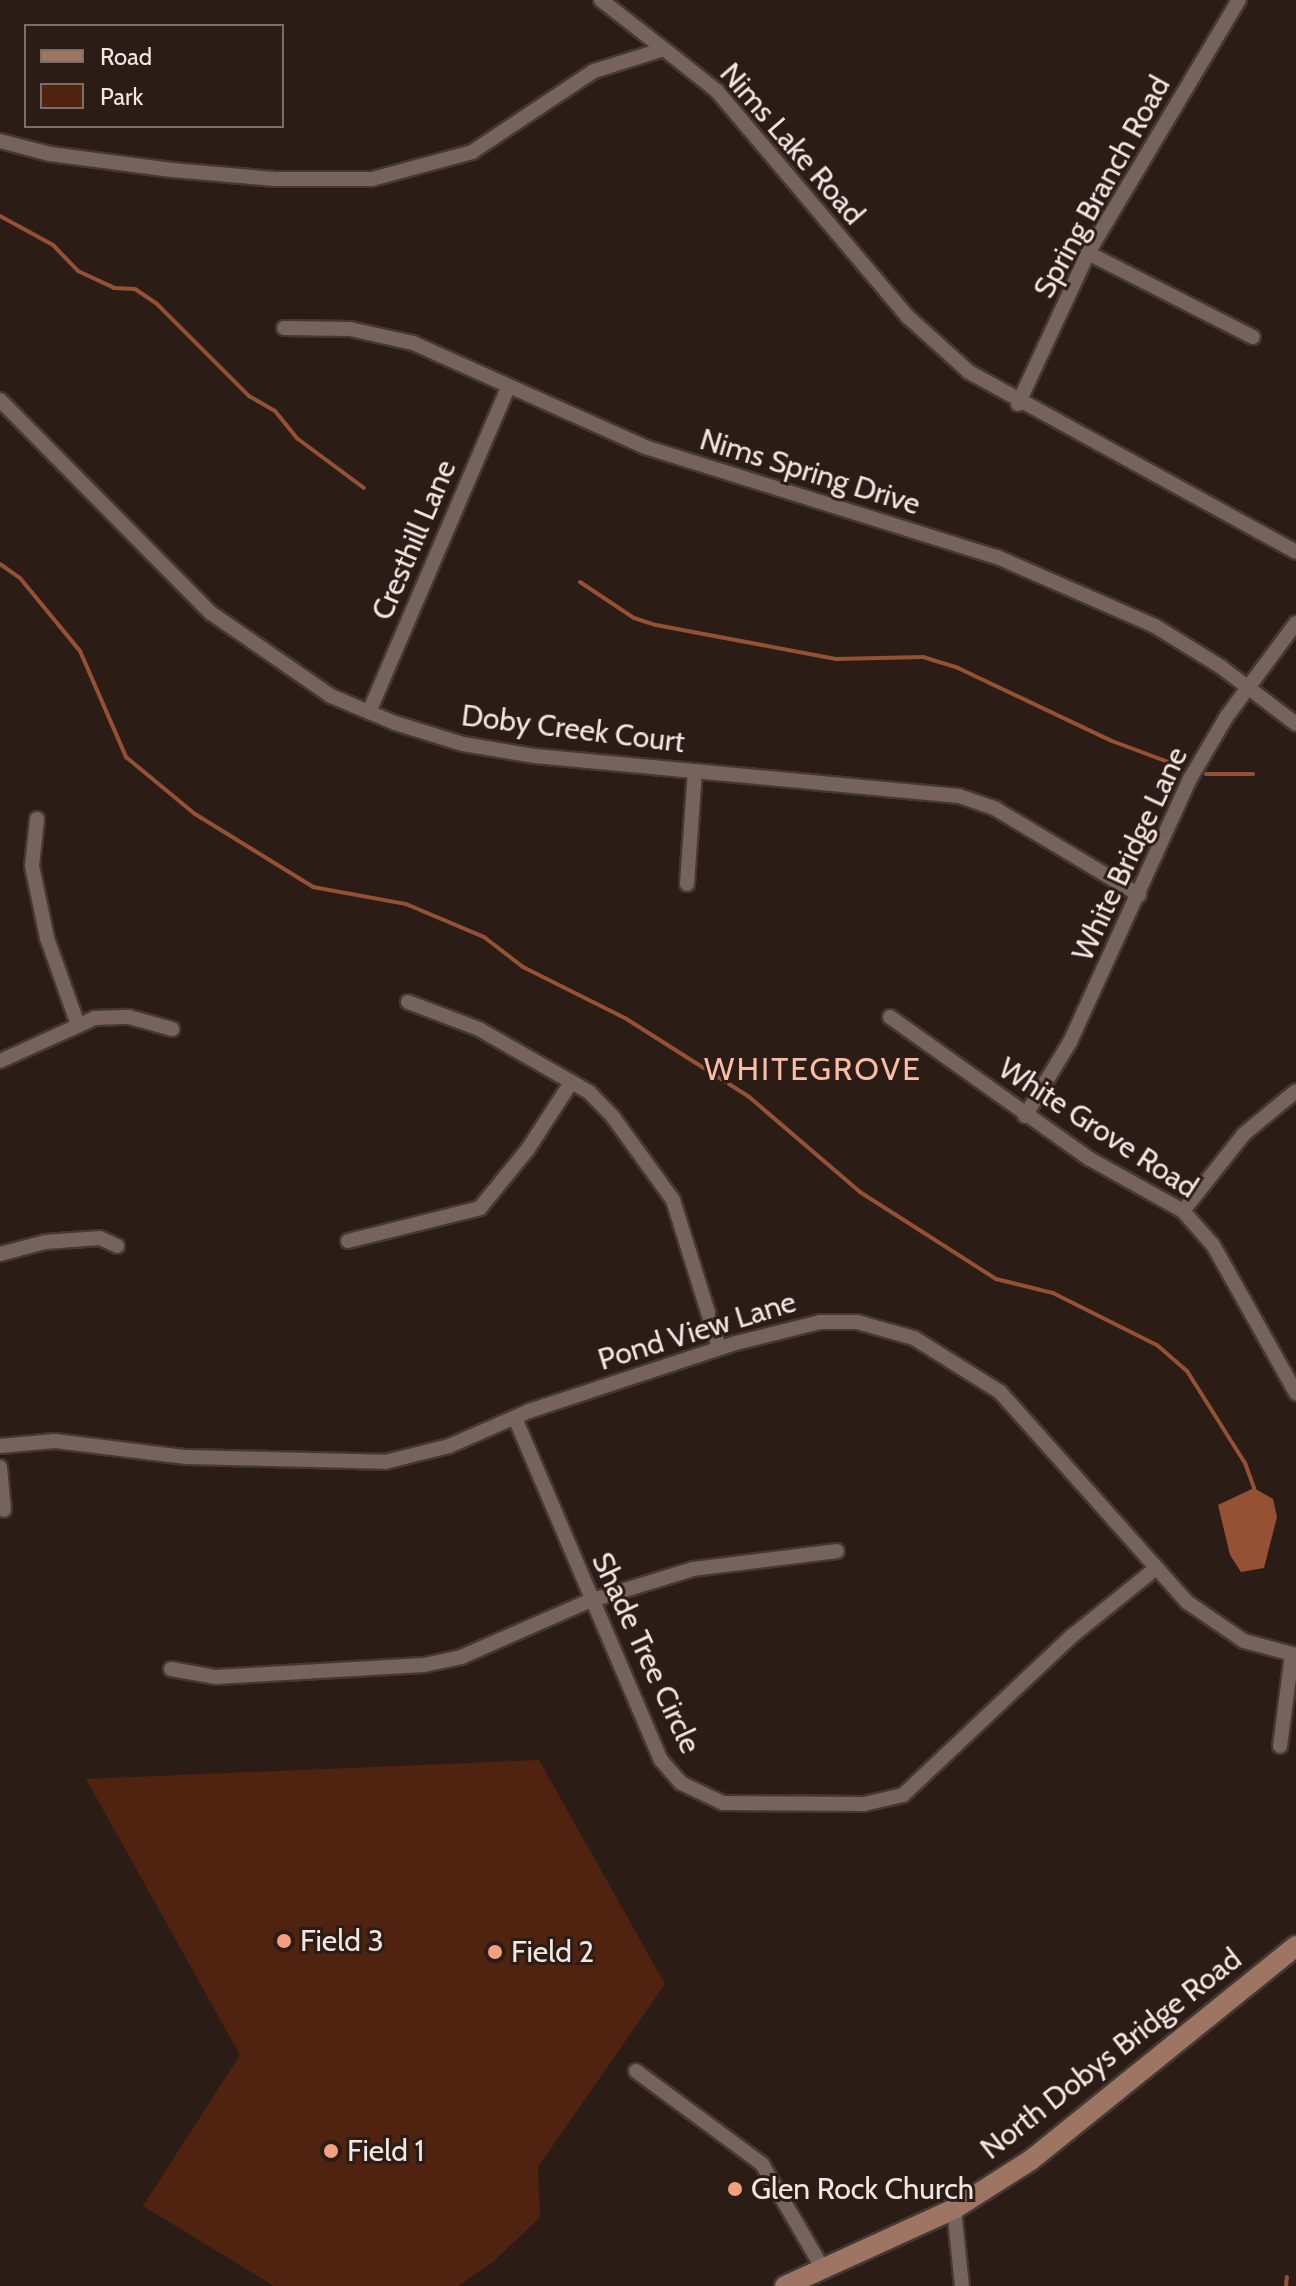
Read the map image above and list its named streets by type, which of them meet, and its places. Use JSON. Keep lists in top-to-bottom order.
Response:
{
  "streets": {
    "street": [
      "Nims Lake Road",
      "Spring Branch Road",
      "Nims Spring Drive",
      "Cresthill Lane",
      "Doby Creek Court",
      "White Bridge Lane",
      "White Grove Road",
      "Pond View Lane",
      "Shade Tree Circle",
      "North Dobys Bridge Road"
    ]
  },
  "crossings": [
    ["Nims Lake Road", "Spring Branch Road"],
    ["Nims Spring Drive", "Cresthill Lane"],
    ["Nims Spring Drive", "White Bridge Lane"],
    ["Cresthill Lane", "Doby Creek Court"],
    ["Doby Creek Court", "White Bridge Lane"],
    ["White Bridge Lane", "White Grove Road"],
    ["Pond View Lane", "Shade Tree Circle"]
  ],
  "districts": ["WHITEGROVE"],
  "places": [
    "Field 3",
    "Field 2",
    "Field 1",
    "Glen Rock Church"
  ],
  "legend": ["Road", "Park"]
}
